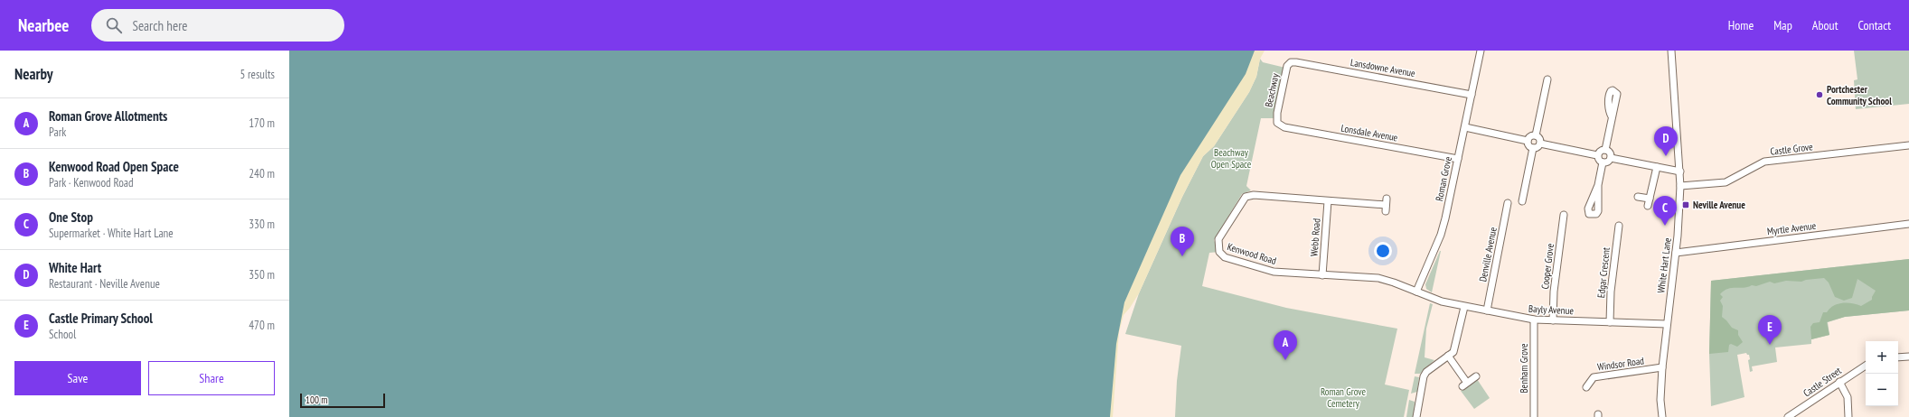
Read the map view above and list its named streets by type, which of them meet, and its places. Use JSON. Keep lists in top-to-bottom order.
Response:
{
  "streets": {
    "street": [
      "Lansdowne Avenue",
      "Beachway",
      "Lonsdale Avenue",
      "Castle Grove",
      "Roman Grove",
      "Myrtle Avenue",
      "Webb Road",
      "Kenwood Road",
      "Denville Avenue",
      "White Hart Lane",
      "Cooper Grove",
      "Edgar Crescent",
      "Bayly Avenue",
      "Windsor Road",
      "Benham Grove",
      "Castle Street"
    ]
  },
  "crossings": [
    ["Lansdowne Avenue", "Beachway"],
    ["Lansdowne Avenue", "Roman Grove"],
    ["Beachway", "Lonsdale Avenue"],
    ["Lonsdale Avenue", "Roman Grove"],
    ["Castle Grove", "White Hart Lane"],
    ["Roman Grove", "Kenwood Road"],
    ["Roman Grove", "Bayly Avenue"],
    ["Myrtle Avenue", "White Hart Lane"],
    ["Webb Road", "Kenwood Road"],
    ["Kenwood Road", "Bayly Avenue"],
    ["Denville Avenue", "Bayly Avenue"],
    ["White Hart Lane", "Bayly Avenue"],
    ["White Hart Lane", "Windsor Road"],
    ["Cooper Grove", "Bayly Avenue"],
    ["Edgar Crescent", "Bayly Avenue"],
    ["Bayly Avenue", "Benham Grove"]
  ],
  "parks": ["Beachway Open Space", "Roman Grove Cemetery"],
  "places": {
    "other": ["Portchester Community School"],
    "transit": ["Neville Avenue"]
  },
  "scale_bar": "100 m",
  "page": {
    "header": "Nearbee",
    "search": "Search here",
    "nav": [
      "Home",
      "Map",
      "About",
      "Contact"
    ],
    "heading": ["Nearby", "5 results"],
    "list": [
      {
        "mark": "A",
        "name": "Roman Grove Allotments",
        "note": "Park",
        "value": "170 m"
      },
      {
        "mark": "B",
        "name": "Kenwood Road Open Space",
        "note": "Park · Kenwood Road",
        "value": "240 m"
      },
      {
        "mark": "C",
        "name": "One Stop",
        "note": "Supermarket · White Hart Lane",
        "value": "330 m"
      },
      {
        "mark": "D",
        "name": "White Hart",
        "note": "Restaurant · Neville Avenue",
        "value": "350 m"
      },
      {
        "mark": "E",
        "name": "Castle Primary School",
        "note": "School",
        "value": "470 m"
      }
    ],
    "pins": [
      "D",
      "C",
      "B",
      "E",
      "A"
    ],
    "map_buttons": ["+", "−"],
    "buttons": ["Save", "Share"],
    "scale": "100 m"
  }
}
